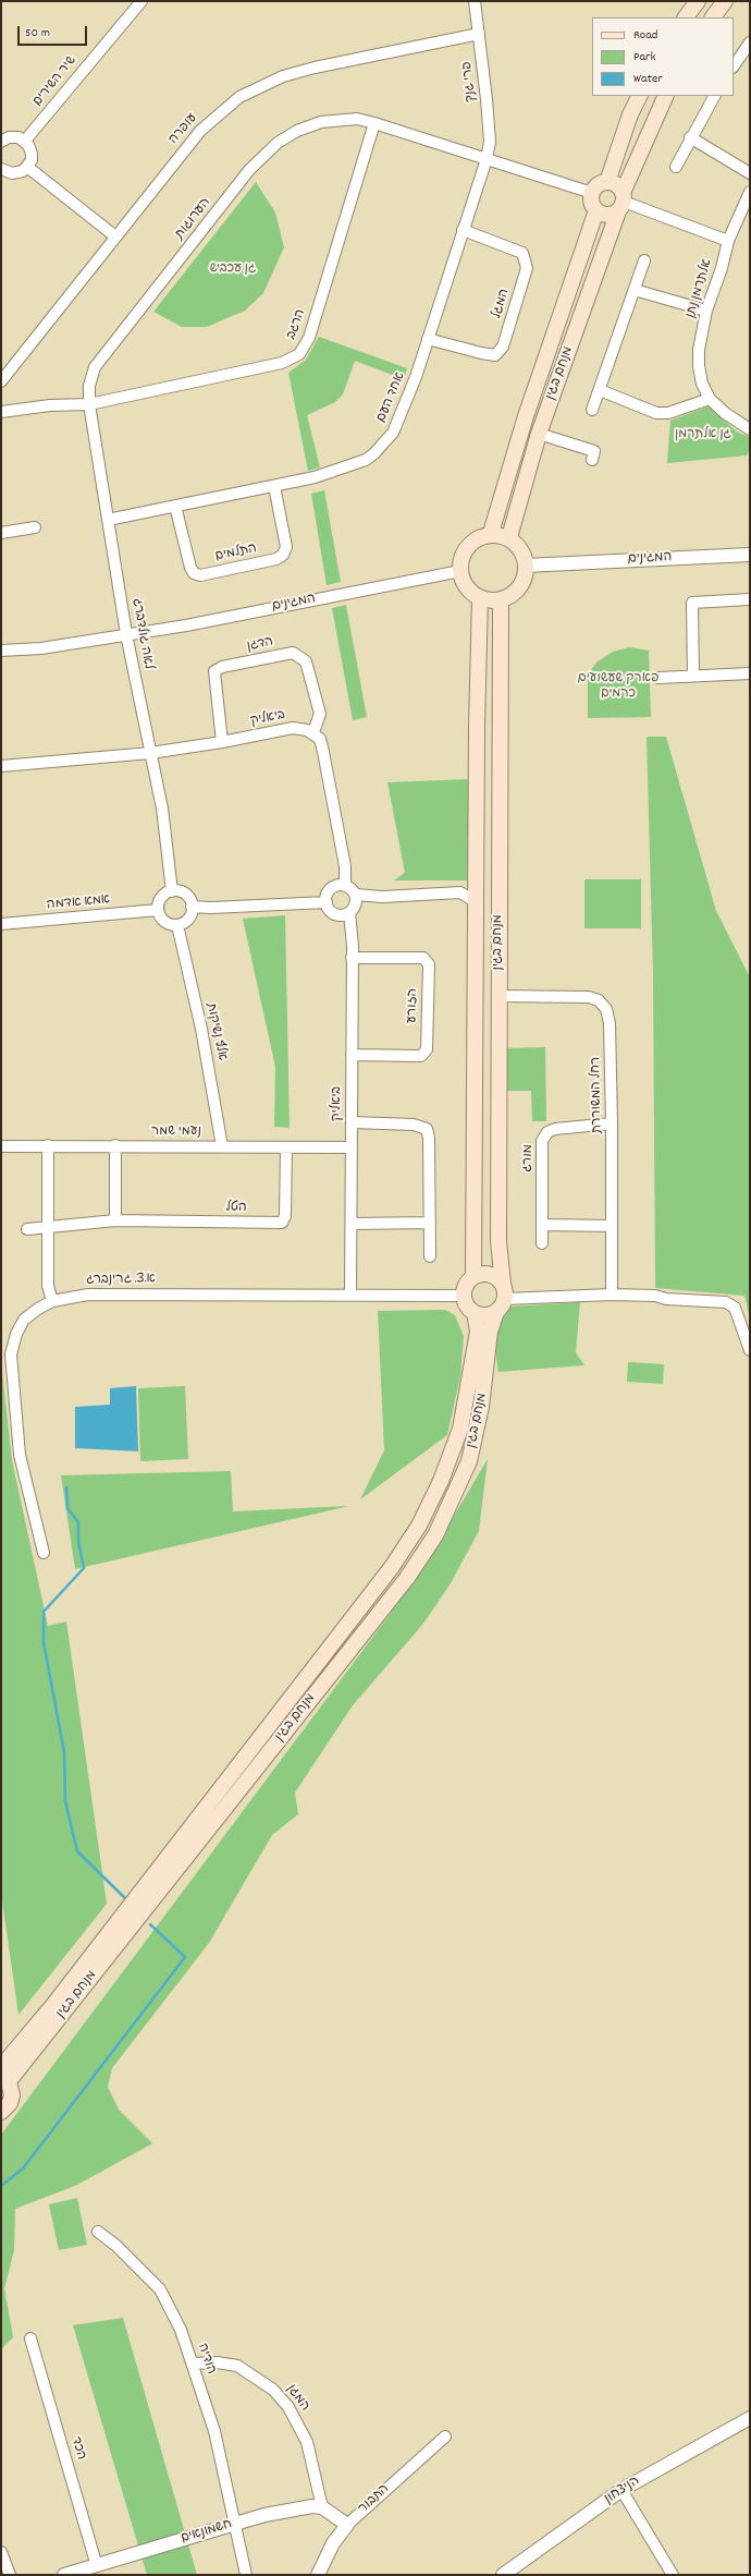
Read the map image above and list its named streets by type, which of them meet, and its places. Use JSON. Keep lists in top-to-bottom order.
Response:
{
  "streets": {
    "main road": ["מנחם בגין"],
    "street": [
      "שיר השירים",
      "פרי גנך",
      "עופרה",
      "הערוגות",
      "אלתרמן נתן",
      "המגל",
      "הרגב",
      "אחד העם",
      "התלמים",
      "המגינים",
      "לאה גולדברג",
      "הדגן",
      "ביאליק",
      "אמא אדמה",
      "הזורע",
      "אלף נשיקות",
      "רחל המשוררת",
      "נעמי שמר",
      "מורג",
      "הטל",
      "א.צ. גרינברג",
      "הודיה",
      "המגן",
      "הכד",
      "הניצחון",
      "התבור",
      "חשמונאים"
    ]
  },
  "crossings": [
    ["פרי גנך", "עופרה"],
    ["פרי גנך", "הערוגות"],
    ["פרי גנך", "אחד העם"],
    ["הערוגות", "הרגב"],
    ["הערוגות", "מנחם בגין"],
    ["הערוגות", "אחד העם"],
    ["הערוגות", "לאה גולדברג"],
    ["המגל", "אחד העם"],
    ["מנחם בגין", "המגינים"],
    ["מנחם בגין", "רחל המשוררת"],
    ["מנחם בגין", "א.צ. גרינברג"],
    ["אחד העם", "התלמים"],
    ["אחד העם", "לאה גולדברג"],
    ["המגינים", "לאה גולדברג"],
    ["לאה גולדברג", "ביאליק"],
    ["הדגן", "ביאליק"],
    ["ביאליק", "הזורע"],
    ["ביאליק", "נעמי שמר"],
    ["ביאליק", "א.צ. גרינברג"],
    ["אמא אדמה", "אלף נשיקות"],
    ["אלף נשיקות", "נעמי שמר"],
    ["רחל המשוררת", "מורג"],
    ["נעמי שמר", "הטל"],
    ["הודיה", "המגן"],
    ["הודיה", "חשמונאים"],
    ["המגן", "חשמונאים"],
    ["הכד", "חשמונאים"]
  ],
  "parks": ["גן עכביש", "גן אלתרמן", "פארק שעשועים כרמים"],
  "legend": ["Road", "Park", "Water"],
  "scale_bar": "50 m"
}
